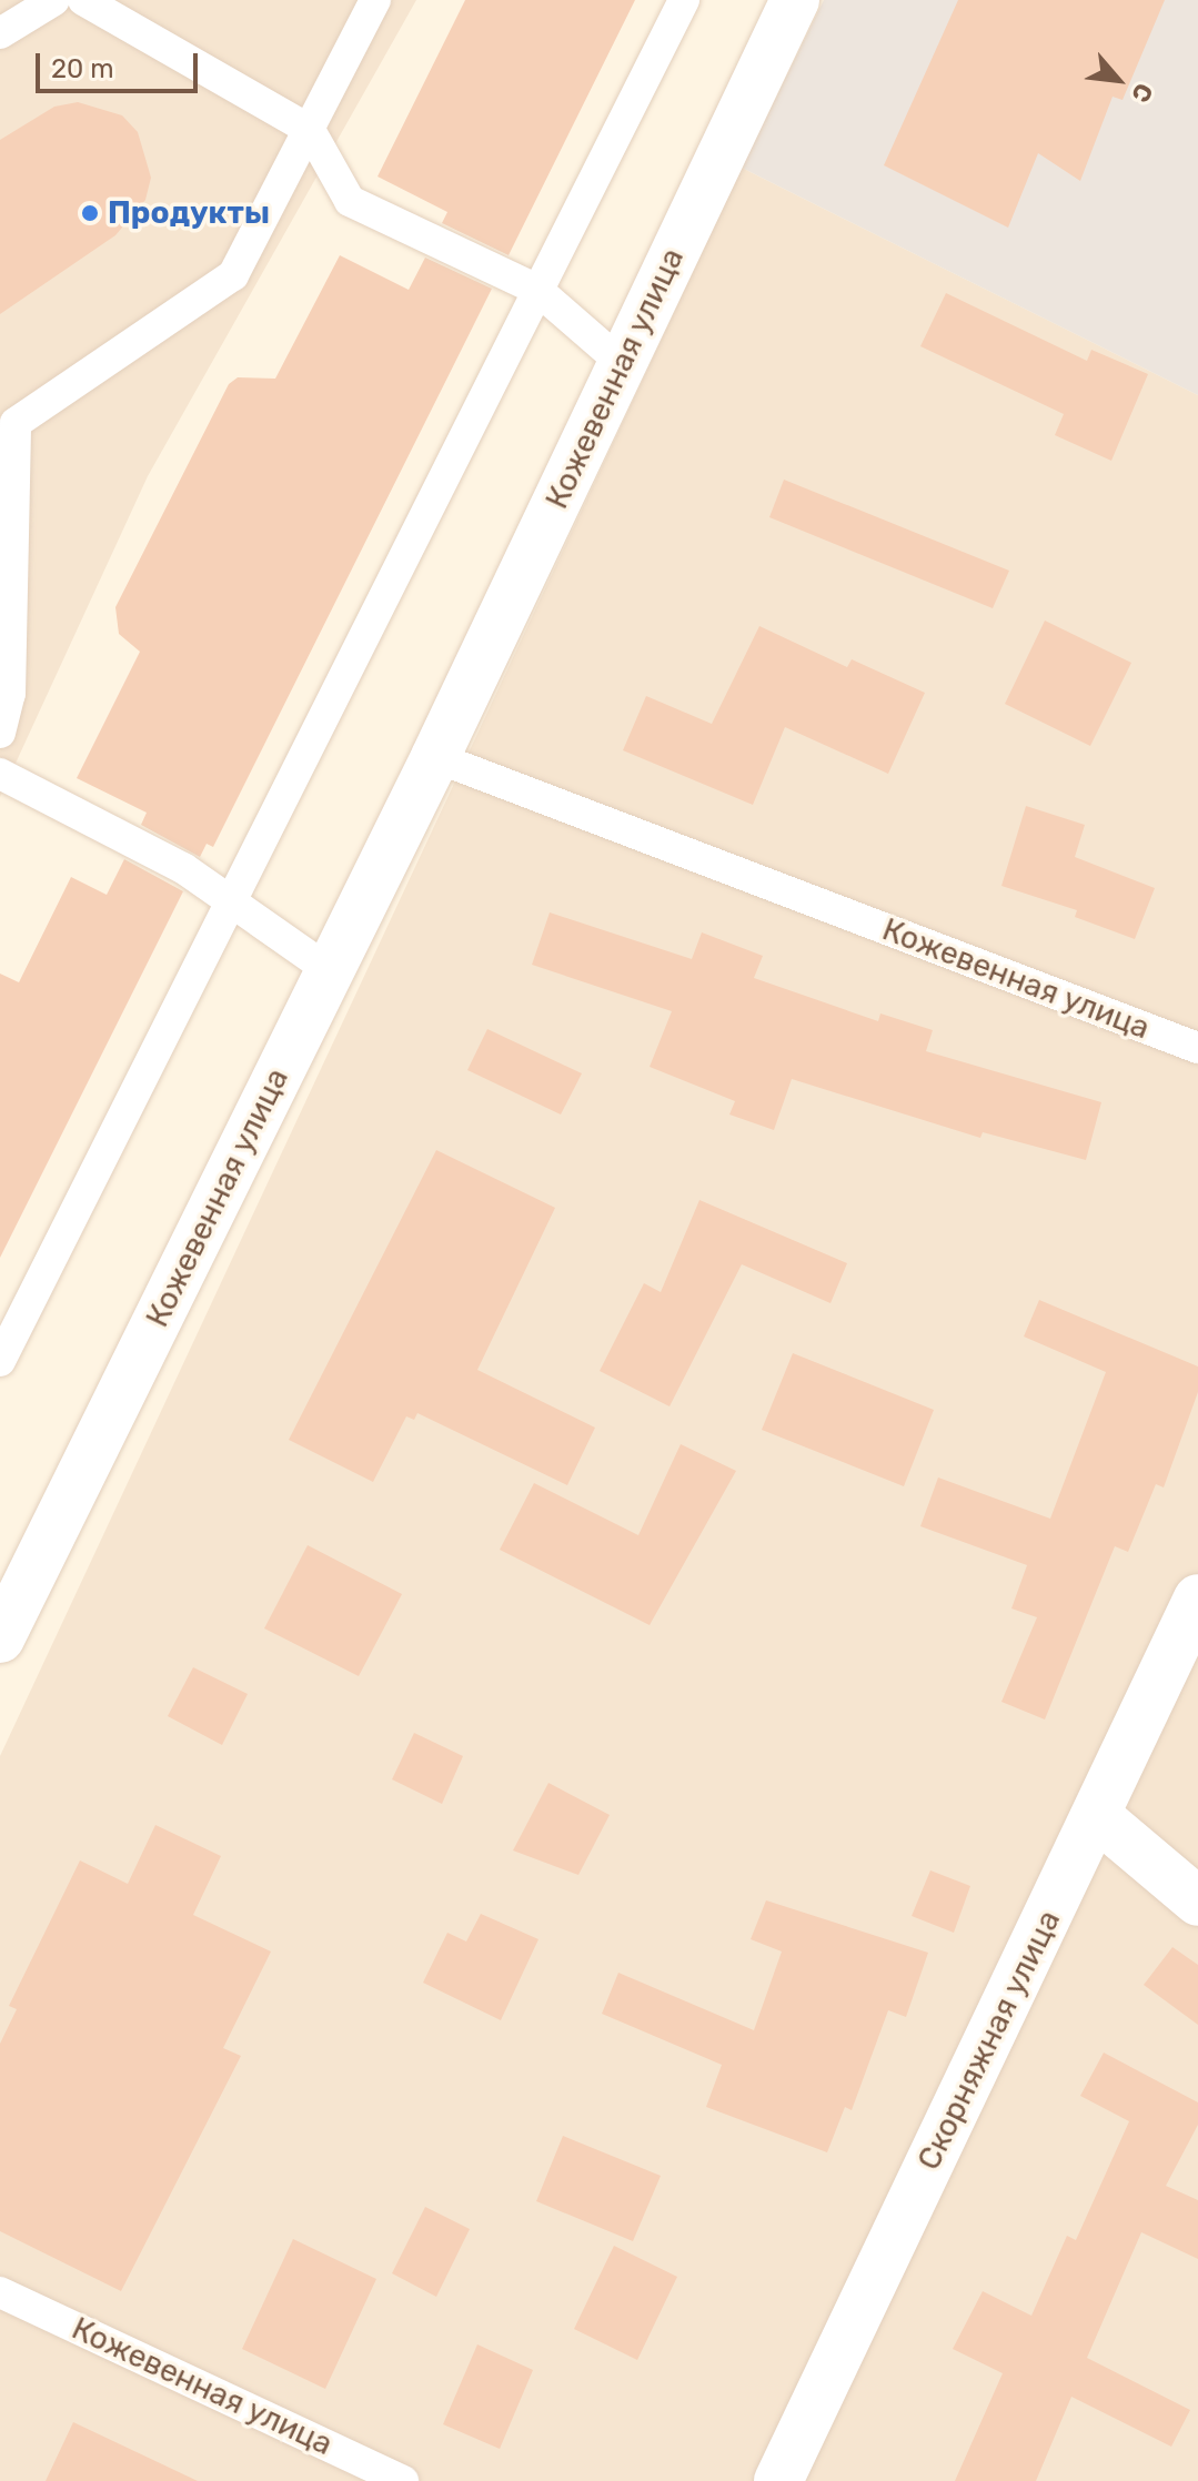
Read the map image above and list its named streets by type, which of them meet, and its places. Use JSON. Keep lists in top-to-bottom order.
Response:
{
  "streets": {
    "main road": ["Кожевенная улица", "Скорняжная улица"]
  },
  "places": ["Продукты"],
  "scale_bar": "20 m",
  "north": "bottom right"
}
